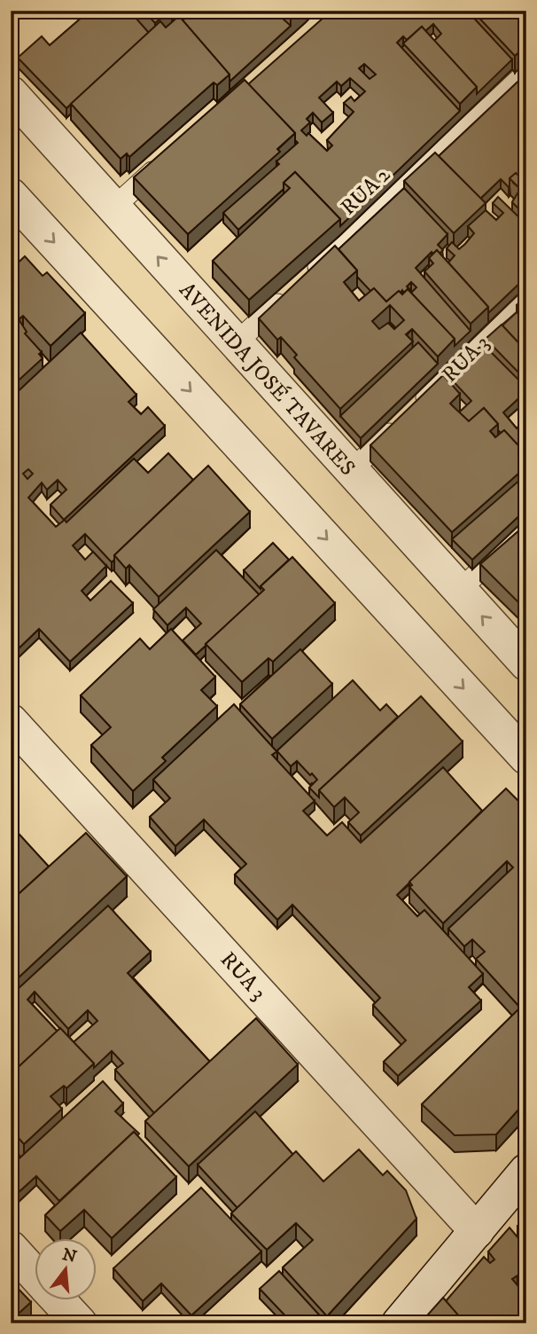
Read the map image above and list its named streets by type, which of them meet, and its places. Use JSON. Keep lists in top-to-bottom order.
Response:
{
  "streets": {
    "street": ["RUA 3", "AVENIDA JOSÉ TAVARES"],
    "lane": ["RUA 2"]
  },
  "crossings": [
    ["RUA 2", "AVENIDA JOSÉ TAVARES"],
    ["RUA 3", "AVENIDA JOSÉ TAVARES"]
  ],
  "north": "top"
}
